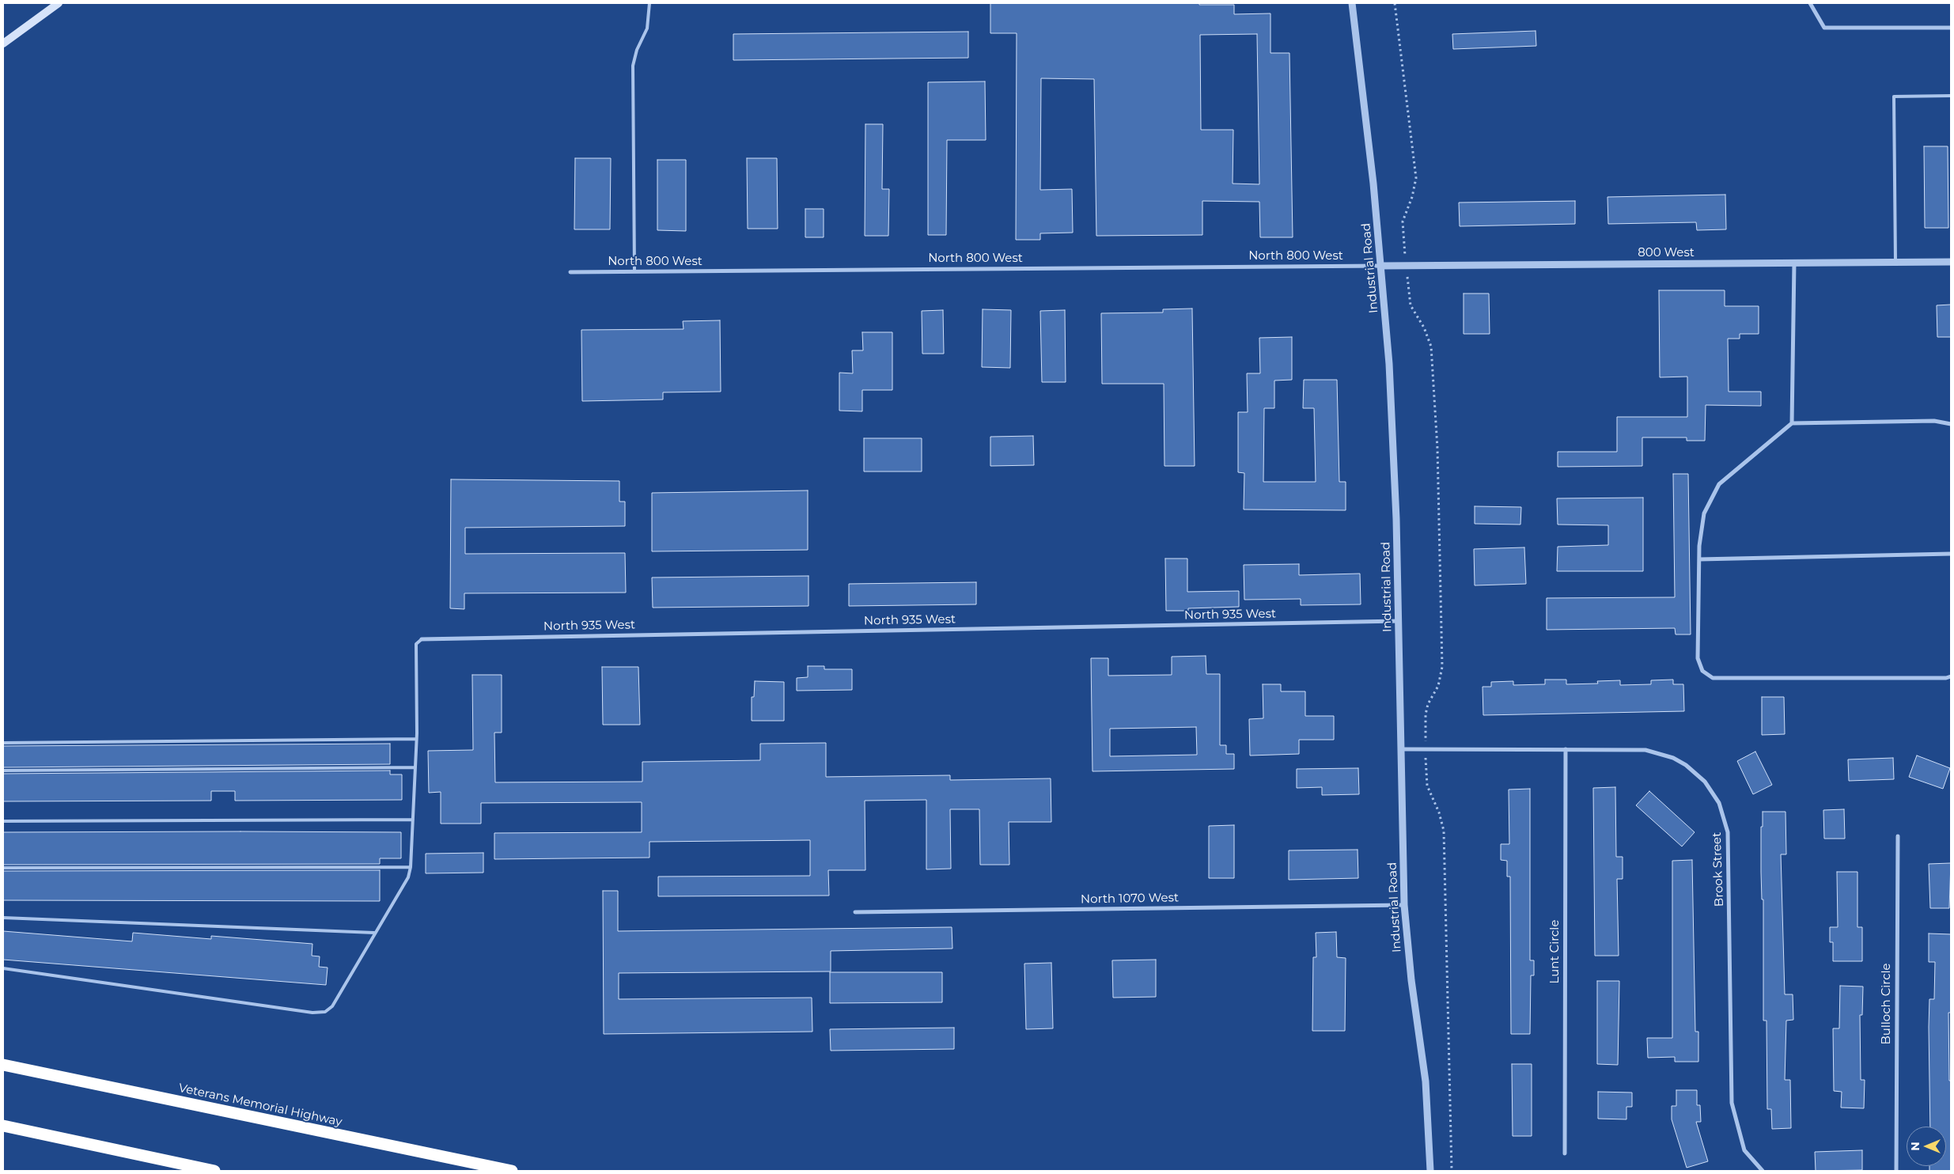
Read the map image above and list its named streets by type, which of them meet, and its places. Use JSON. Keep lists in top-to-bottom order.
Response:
{
  "streets": {
    "highway": ["Veterans Memorial Highway"],
    "street": [
      "800 West",
      "North 800 West",
      "Industrial Road",
      "North 935 West",
      "Brook Street",
      "North 1070 West",
      "Lunt Circle",
      "Bulloch Circle"
    ]
  },
  "crossings": [
    ["800 West", "North 800 West"],
    ["800 West", "Industrial Road"],
    ["North 800 West", "Industrial Road"],
    ["Industrial Road", "North 935 West"],
    ["Industrial Road", "Brook Street"],
    ["Industrial Road", "North 1070 West"],
    ["Brook Street", "Lunt Circle"]
  ],
  "north": "left"
}
